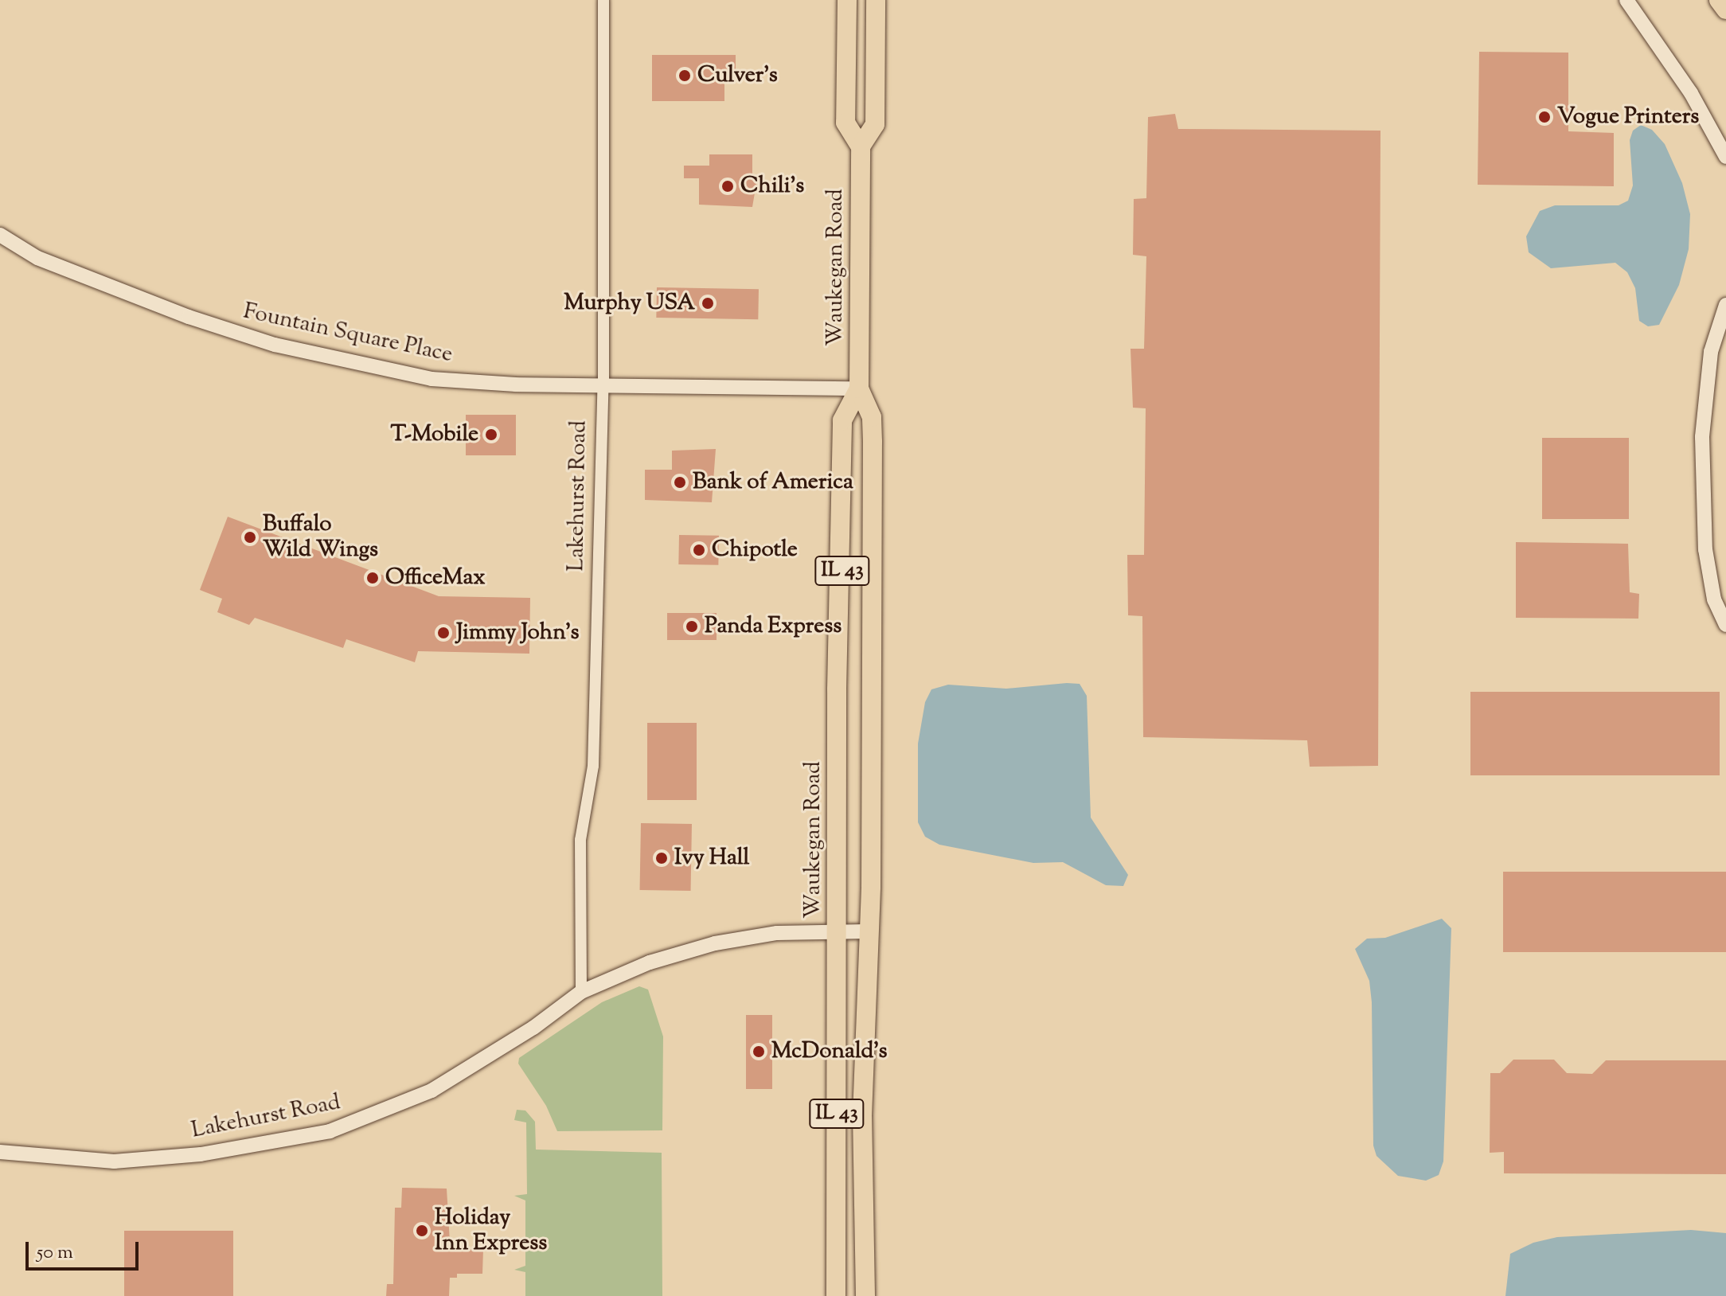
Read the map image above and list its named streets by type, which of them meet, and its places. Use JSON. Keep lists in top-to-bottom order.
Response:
{
  "streets": {
    "main road": ["Waukegan Road", "IL 43"],
    "street": ["Fountain Square Place", "Lakehurst Road"]
  },
  "crossings": [
    ["Waukegan Road", "Fountain Square Place"],
    ["Waukegan Road", "Lakehurst Road"],
    ["Fountain Square Place", "Lakehurst Road"]
  ],
  "places": [
    "Culver's",
    "Vogue Printers",
    "Chili's",
    "Murphy USA",
    "T-Mobile",
    "Bank of America",
    "Buffalo Wild Wings",
    "Chipotle",
    "OfficeMax",
    "Panda Express",
    "Jimmy John's",
    "Ivy Hall",
    "McDonald's",
    "Holiday Inn Express"
  ],
  "scale_bar": "50 m"
}
